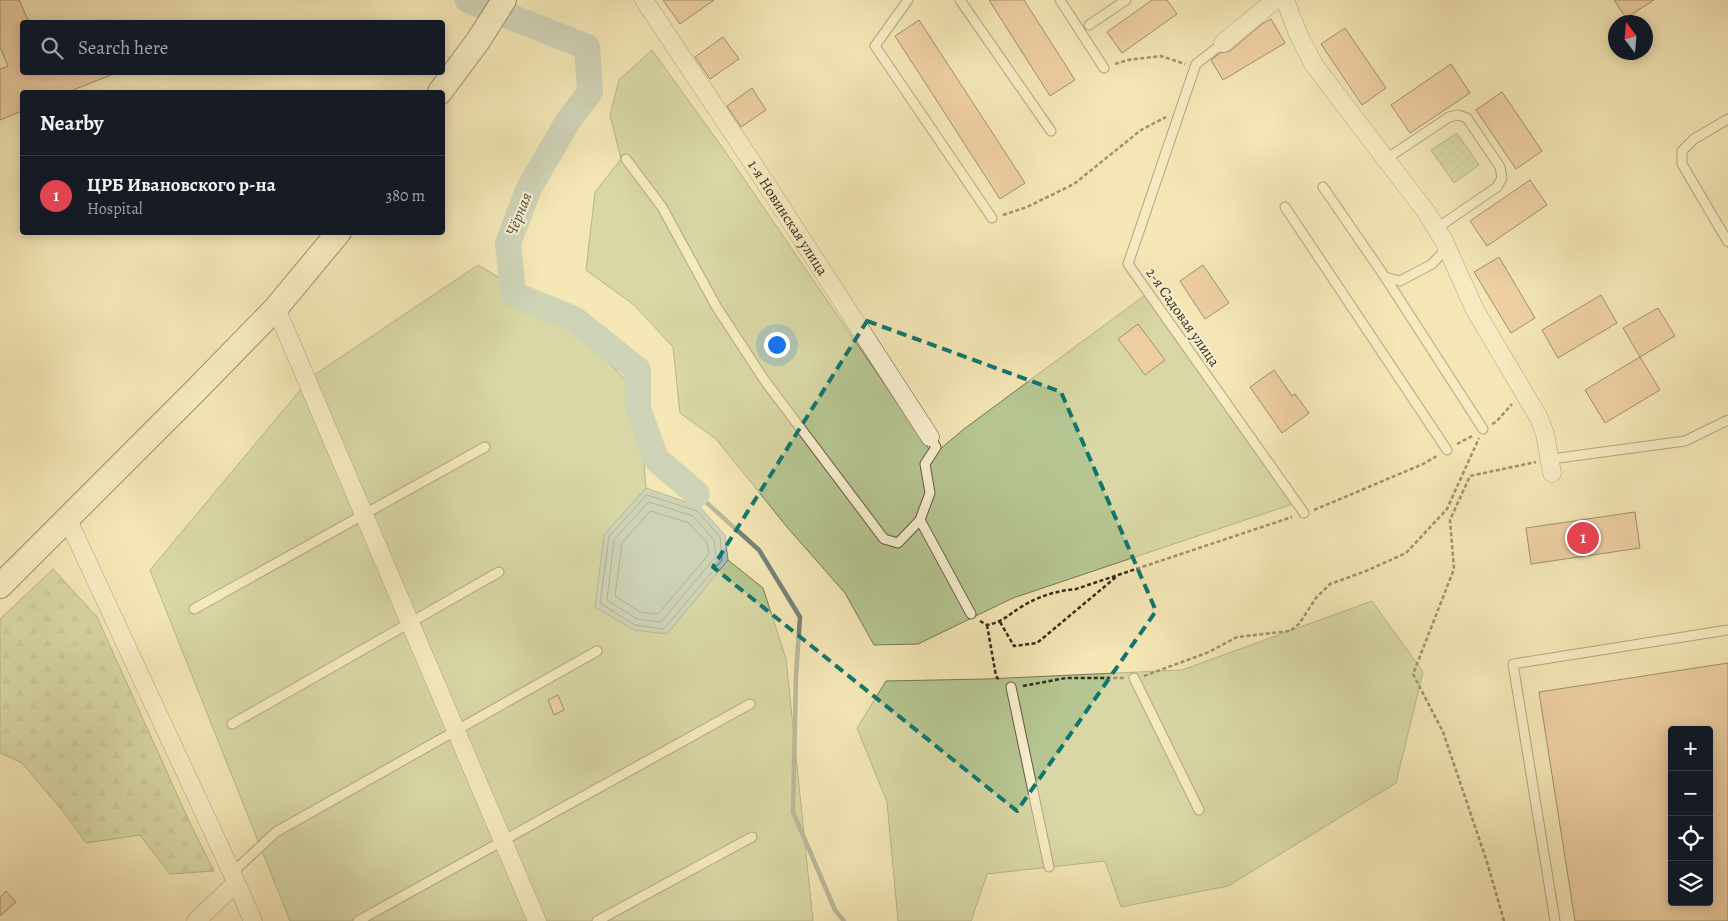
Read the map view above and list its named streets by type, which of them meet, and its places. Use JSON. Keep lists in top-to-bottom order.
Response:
{
  "streets": {
    "street": ["1-я Новинская улица"],
    "lane": ["2-я Садовая улица"]
  },
  "water": ["Чёрная"],
  "north": "top",
  "page": {
    "search": "Search here",
    "heading": "Nearby",
    "list": [
      {
        "mark": "1",
        "name": "ЦРБ Ивановского р-на",
        "note": "Hospital",
        "value": "380 m"
      }
    ],
    "pins": "1",
    "map_buttons": ["+", "−"]
  }
}
